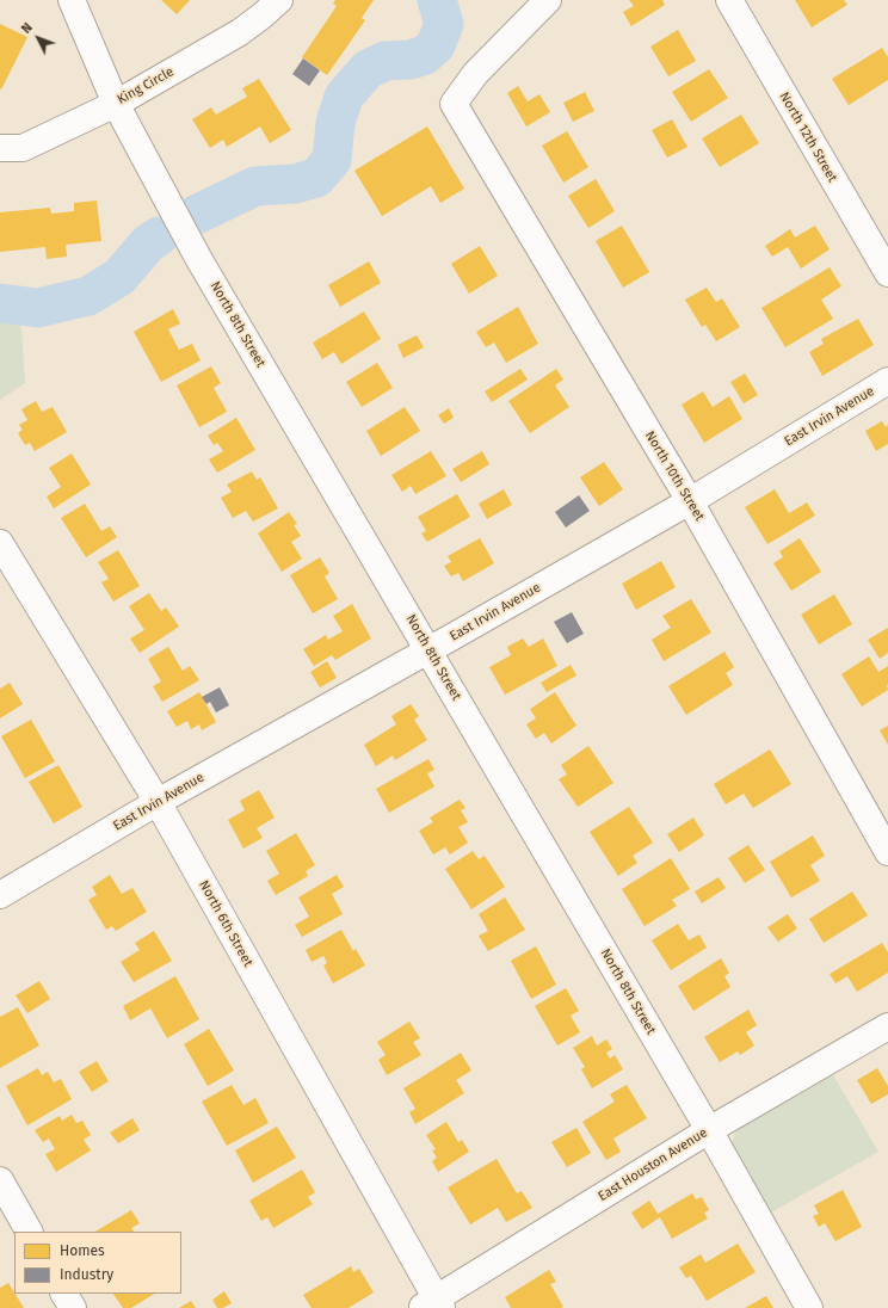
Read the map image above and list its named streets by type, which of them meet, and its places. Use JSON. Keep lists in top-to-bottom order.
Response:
{
  "streets": {
    "street": [
      "King Circle",
      "North 12th Street",
      "North 8th Street",
      "East Irvin Avenue",
      "North 10th Street",
      "North 6th Street",
      "East Houston Avenue"
    ]
  },
  "crossings": [
    ["King Circle", "North 8th Street"],
    ["North 8th Street", "East Irvin Avenue"],
    ["North 8th Street", "East Houston Avenue"],
    ["East Irvin Avenue", "North 10th Street"],
    ["East Irvin Avenue", "North 6th Street"],
    ["North 6th Street", "East Houston Avenue"]
  ],
  "legend": ["Homes", "Industry"],
  "north": "top left"
}
